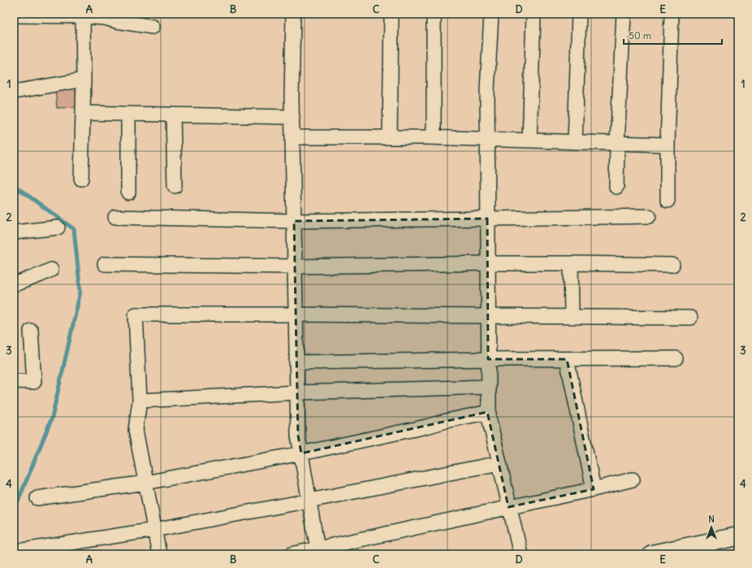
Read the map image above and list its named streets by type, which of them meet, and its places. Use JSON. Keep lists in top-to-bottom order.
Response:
{
  "scale_bar": "50 m",
  "north": "top",
  "grid": {
    "columns": [
      "A",
      "B",
      "C",
      "D",
      "E"
    ],
    "rows": [
      "1",
      "2",
      "3",
      "4"
    ]
  }
}
